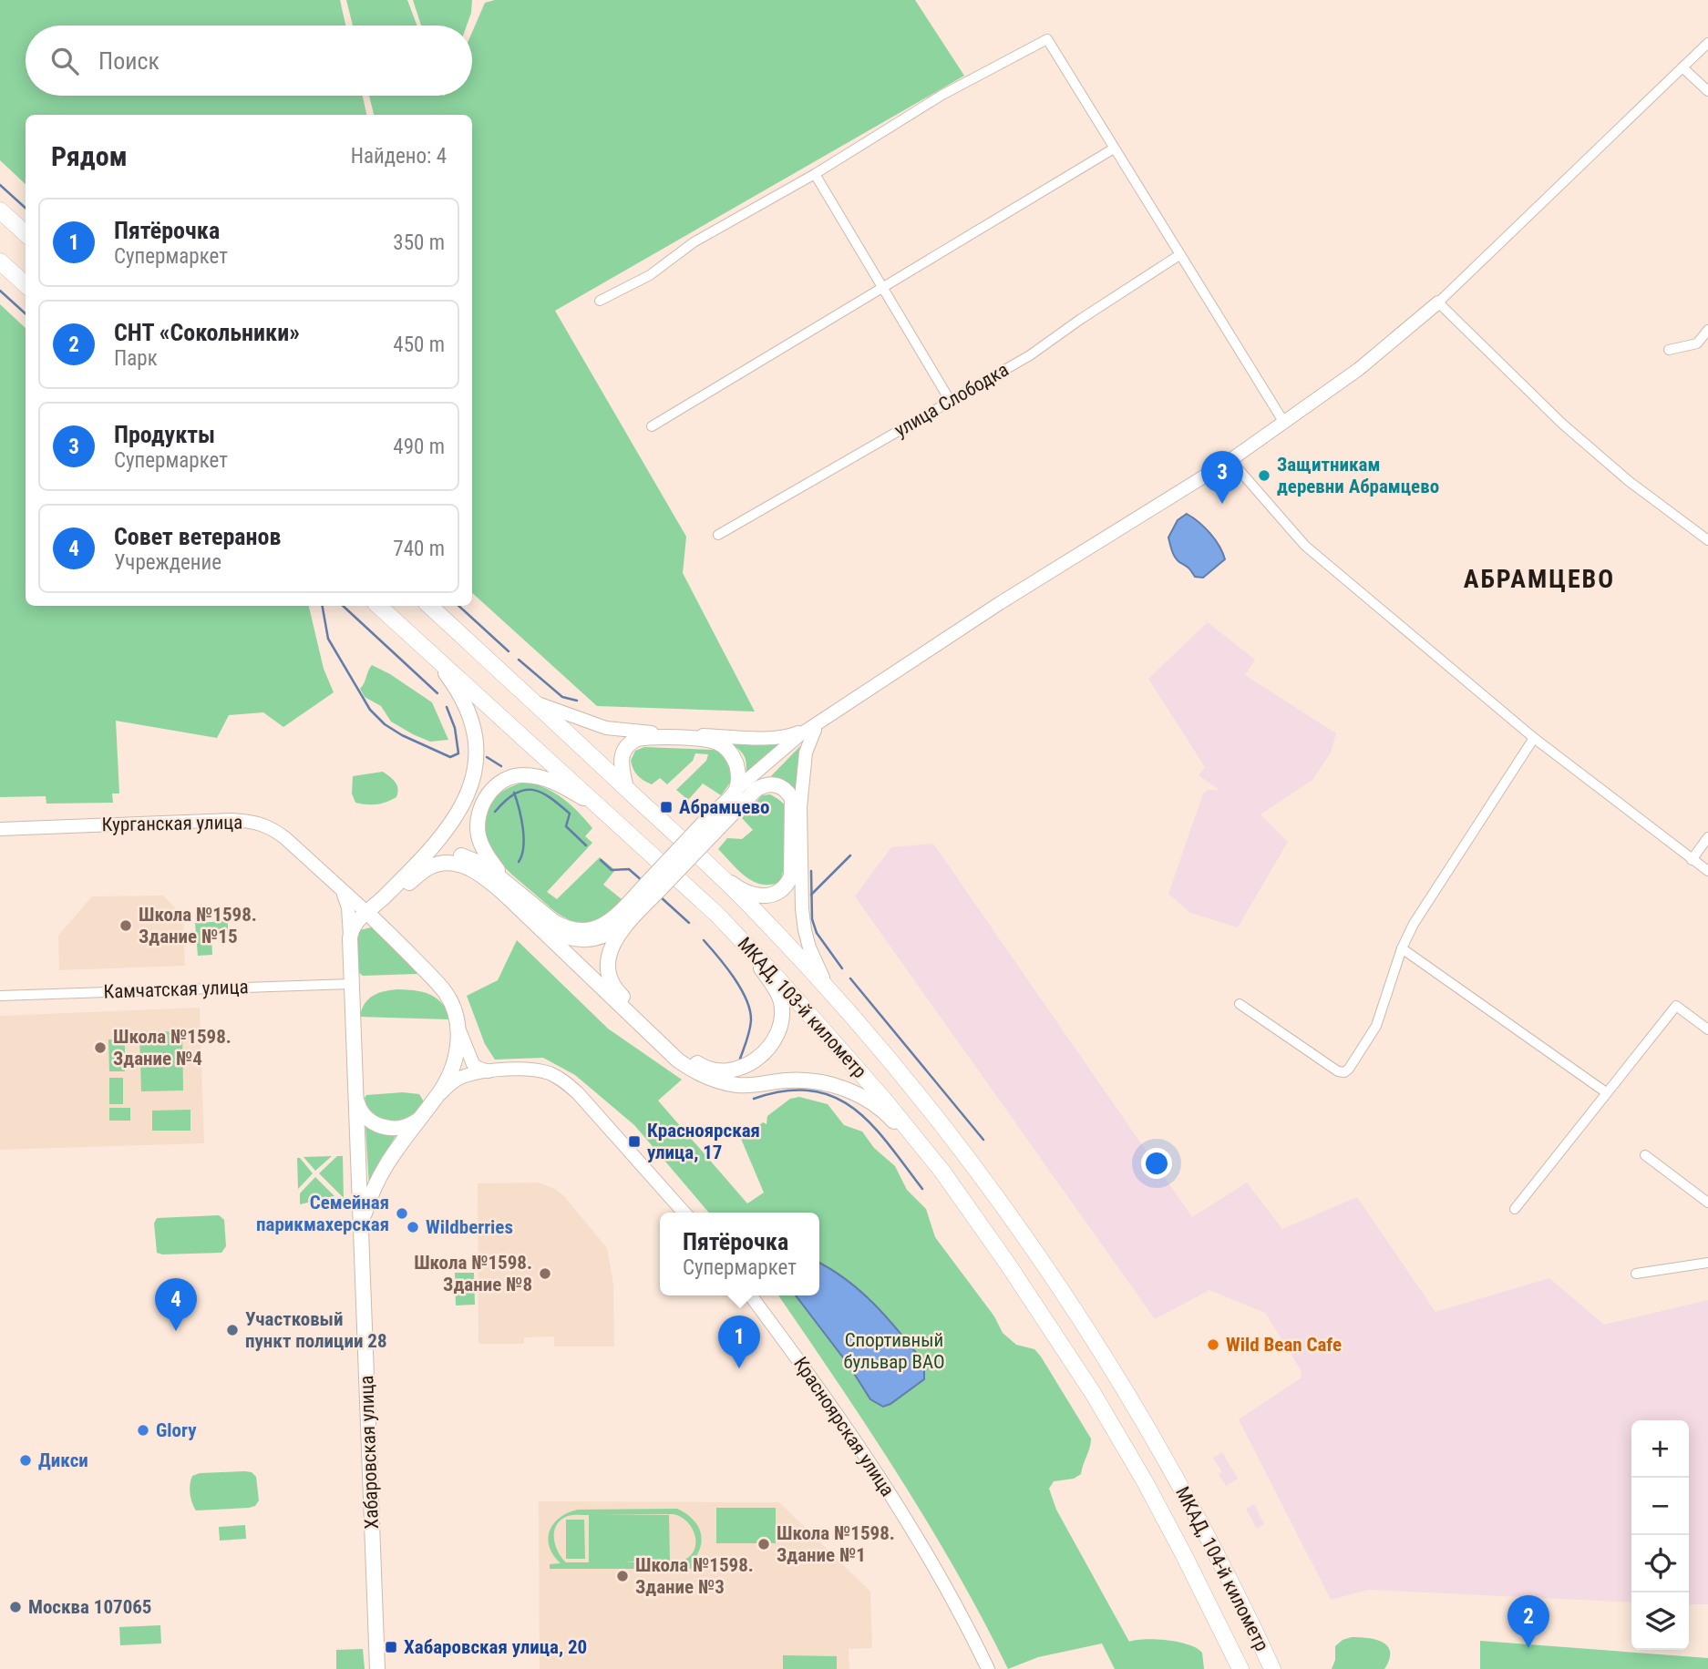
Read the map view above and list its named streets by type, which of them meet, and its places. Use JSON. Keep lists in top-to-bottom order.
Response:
{
  "streets": {
    "highway": ["МКАД, 103-й километр", "МКАД, 104-й километр"],
    "main road": ["Курганская улица", "Хабаровская улица"],
    "street": ["улица Слободка", "Камчатская улица", "Красноярская улица"]
  },
  "crossings": [
    ["Курганская улица", "Хабаровская улица"],
    ["Камчатская улица", "Хабаровская улица"],
    ["МКАД, 103-й километр", "МКАД, 104-й километр"]
  ],
  "districts": ["АБРАМЦЕВО"],
  "parks": ["Спортивный бульвар ВАО"],
  "places": {
    "other": [
      "Защитникам деревни Абрамцево",
      "Школа №1598. Здание №15",
      "Школа №1598. Здание №4",
      "Семейная парикмахерская",
      "Wildberries",
      "Школа №1598. Здание №8",
      "Участковый пункт полиции 28",
      "Wild Bean Cafe",
      "Glory",
      "Дикси",
      "Школа №1598. Здание №1",
      "Школа №1598. Здание №3",
      "Москва 107065"
    ],
    "transit": ["Абрамцево", "Красноярская улица, 17", "Хабаровская улица, 20"]
  },
  "page": {
    "search": "Поиск",
    "heading": ["Рядом", "Найдено: 4"],
    "list": [
      {
        "mark": "1",
        "name": "Пятёрочка",
        "note": "Супермаркет",
        "value": "350 m"
      },
      {
        "mark": "2",
        "name": "СНТ «Сокольники»",
        "note": "Парк",
        "value": "450 m"
      },
      {
        "mark": "3",
        "name": "Продукты",
        "note": "Супермаркет",
        "value": "490 m"
      },
      {
        "mark": "4",
        "name": "Совет ветеранов",
        "note": "Учреждение",
        "value": "740 m"
      }
    ],
    "pins": [
      "3",
      "4",
      "1",
      "2"
    ],
    "popup": ["Пятёрочка", "Супермаркет"],
    "map_buttons": ["+", "−"]
  }
}
